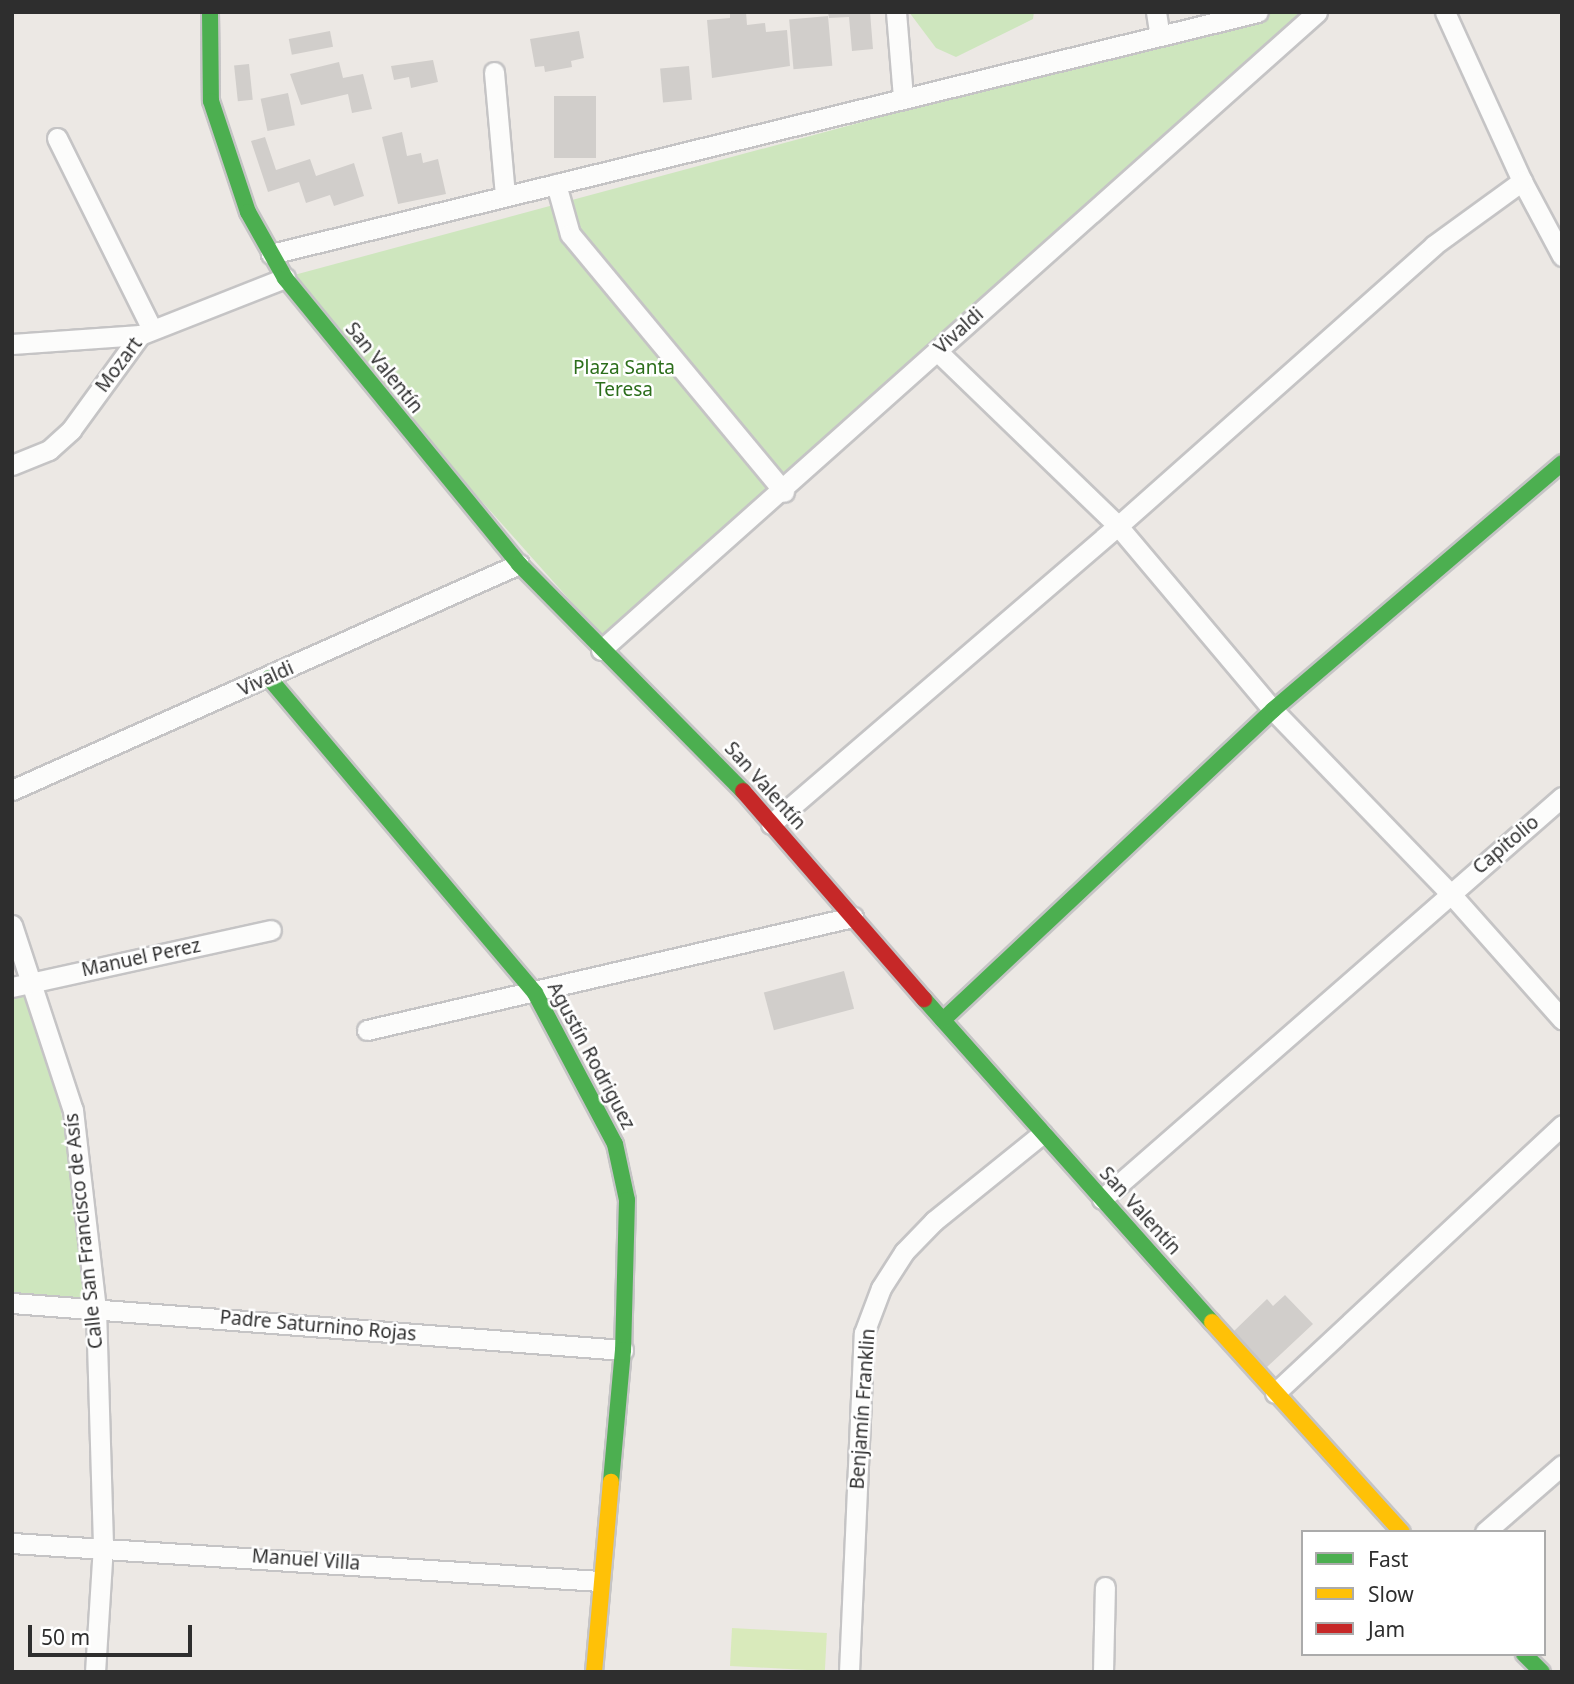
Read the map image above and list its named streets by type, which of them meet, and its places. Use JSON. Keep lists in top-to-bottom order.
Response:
{
  "streets": {
    "main road": ["San Valentín", "Agustín Rodriguez"],
    "street": [
      "Vivaldi",
      "Mozart",
      "Capitolio",
      "Manuel Perez",
      "Calle San Francisco de Asís",
      "Padre Saturnino Rojas",
      "Benjamín Franklin",
      "Manuel Villa"
    ]
  },
  "crossings": [
    ["Vivaldi", "San Valentín"],
    ["Vivaldi", "Agustín Rodriguez"],
    ["Mozart", "San Valentín"],
    ["San Valentín", "Capitolio"],
    ["San Valentín", "Benjamín Franklin"],
    ["Manuel Perez", "Calle San Francisco de Asís"],
    ["Agustín Rodriguez", "Padre Saturnino Rojas"],
    ["Agustín Rodriguez", "Manuel Villa"],
    ["Calle San Francisco de Asís", "Padre Saturnino Rojas"],
    ["Calle San Francisco de Asís", "Manuel Villa"]
  ],
  "parks": ["Plaza Santa Teresa"],
  "legend": ["Fast", "Slow", "Jam"],
  "scale_bar": "50 m"
}
